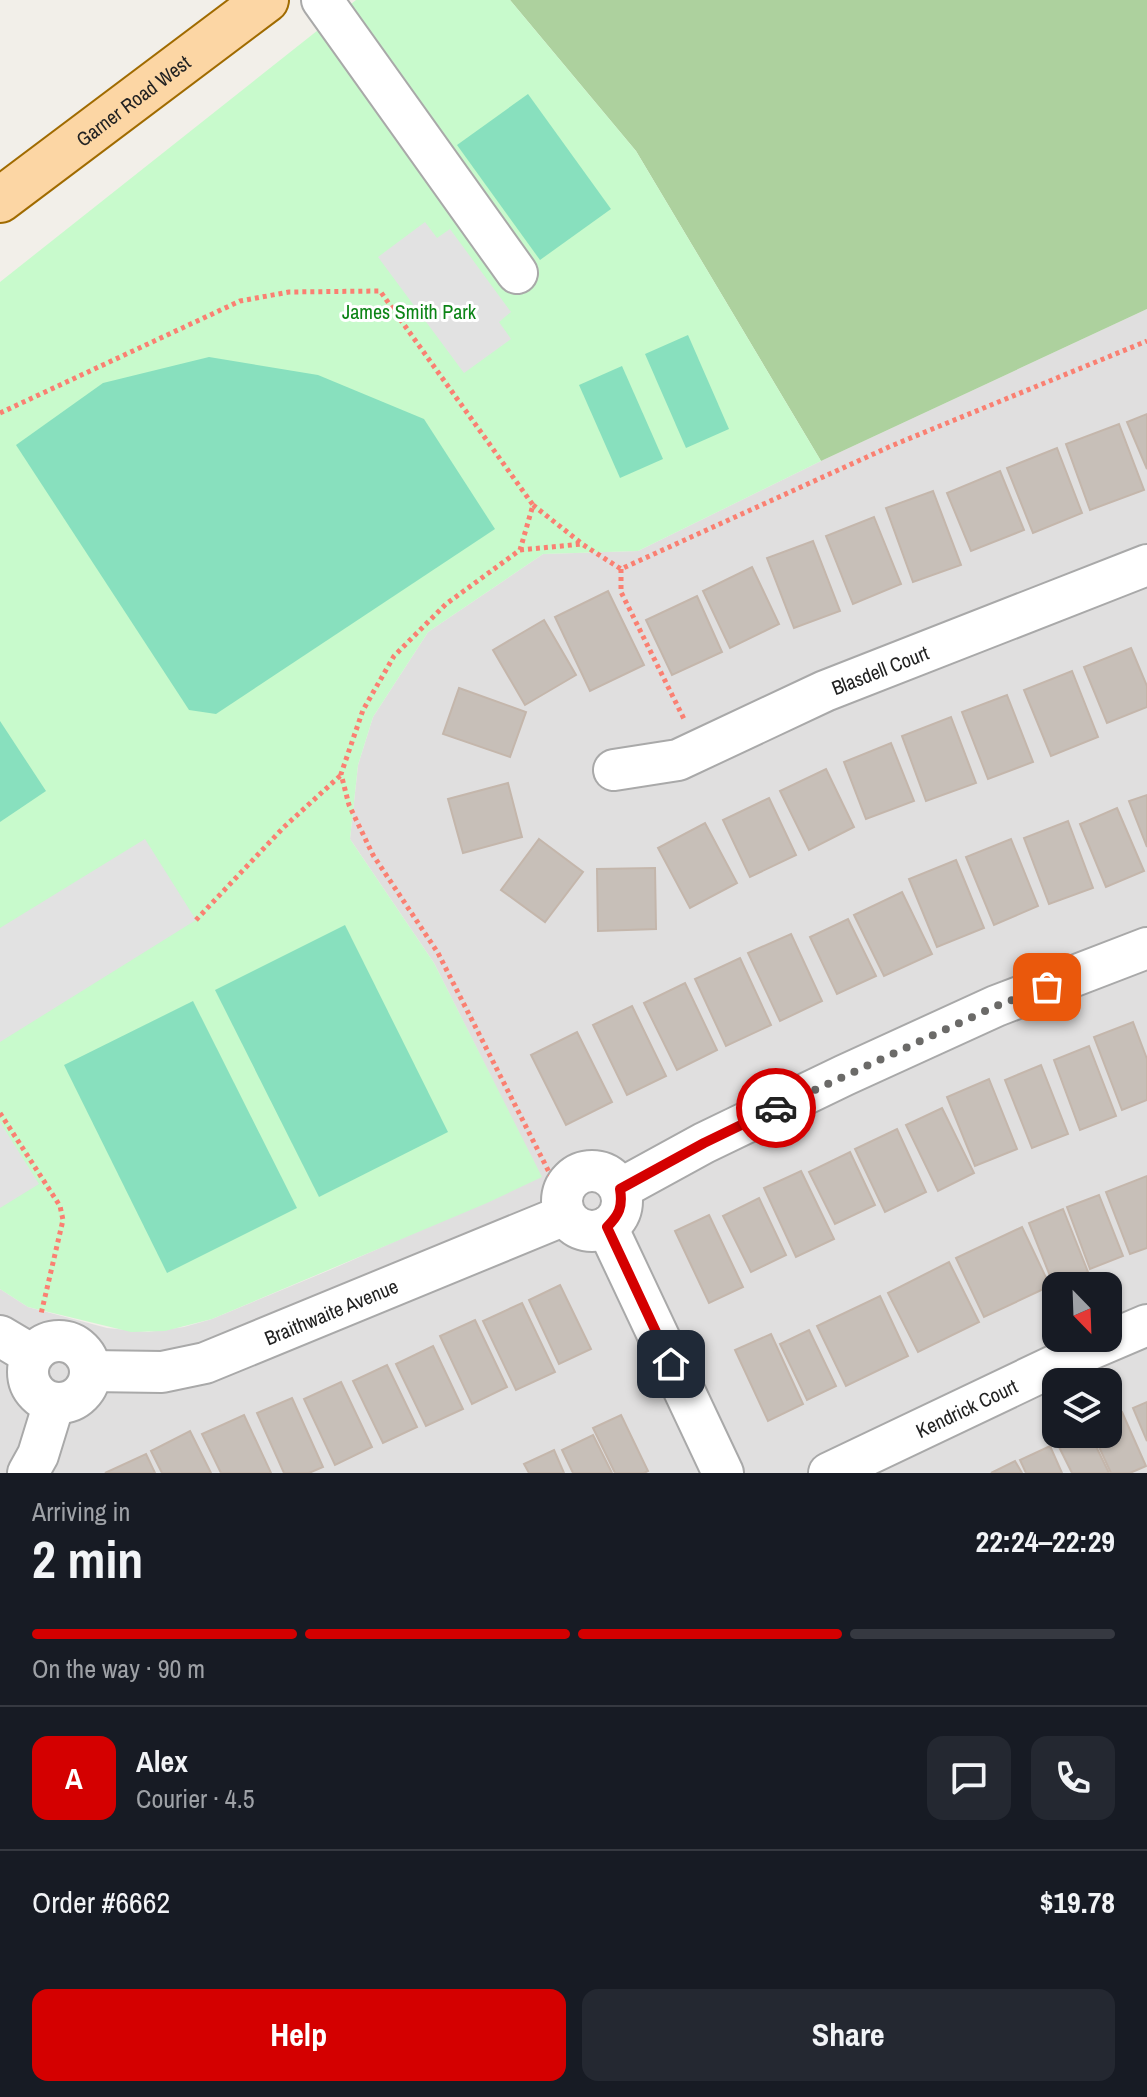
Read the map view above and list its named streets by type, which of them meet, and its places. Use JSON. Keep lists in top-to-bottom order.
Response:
{
  "streets": {
    "main road": ["Garner Road West"],
    "street": ["Blasdell Court", "Braithwaite Avenue", "Kendrick Court"]
  },
  "parks": ["James Smith Park"],
  "north": "bottom right",
  "page": {
    "heading": ["2 min", "Arriving in", "22:24–22:29"],
    "panel": [
      "Alex",
      "Courier · 4.5",
      "Order #6662",
      "$19.78"
    ],
    "bar": "On the way · 90 m",
    "round": "A",
    "buttons": ["Help", "Share"]
  }
}
